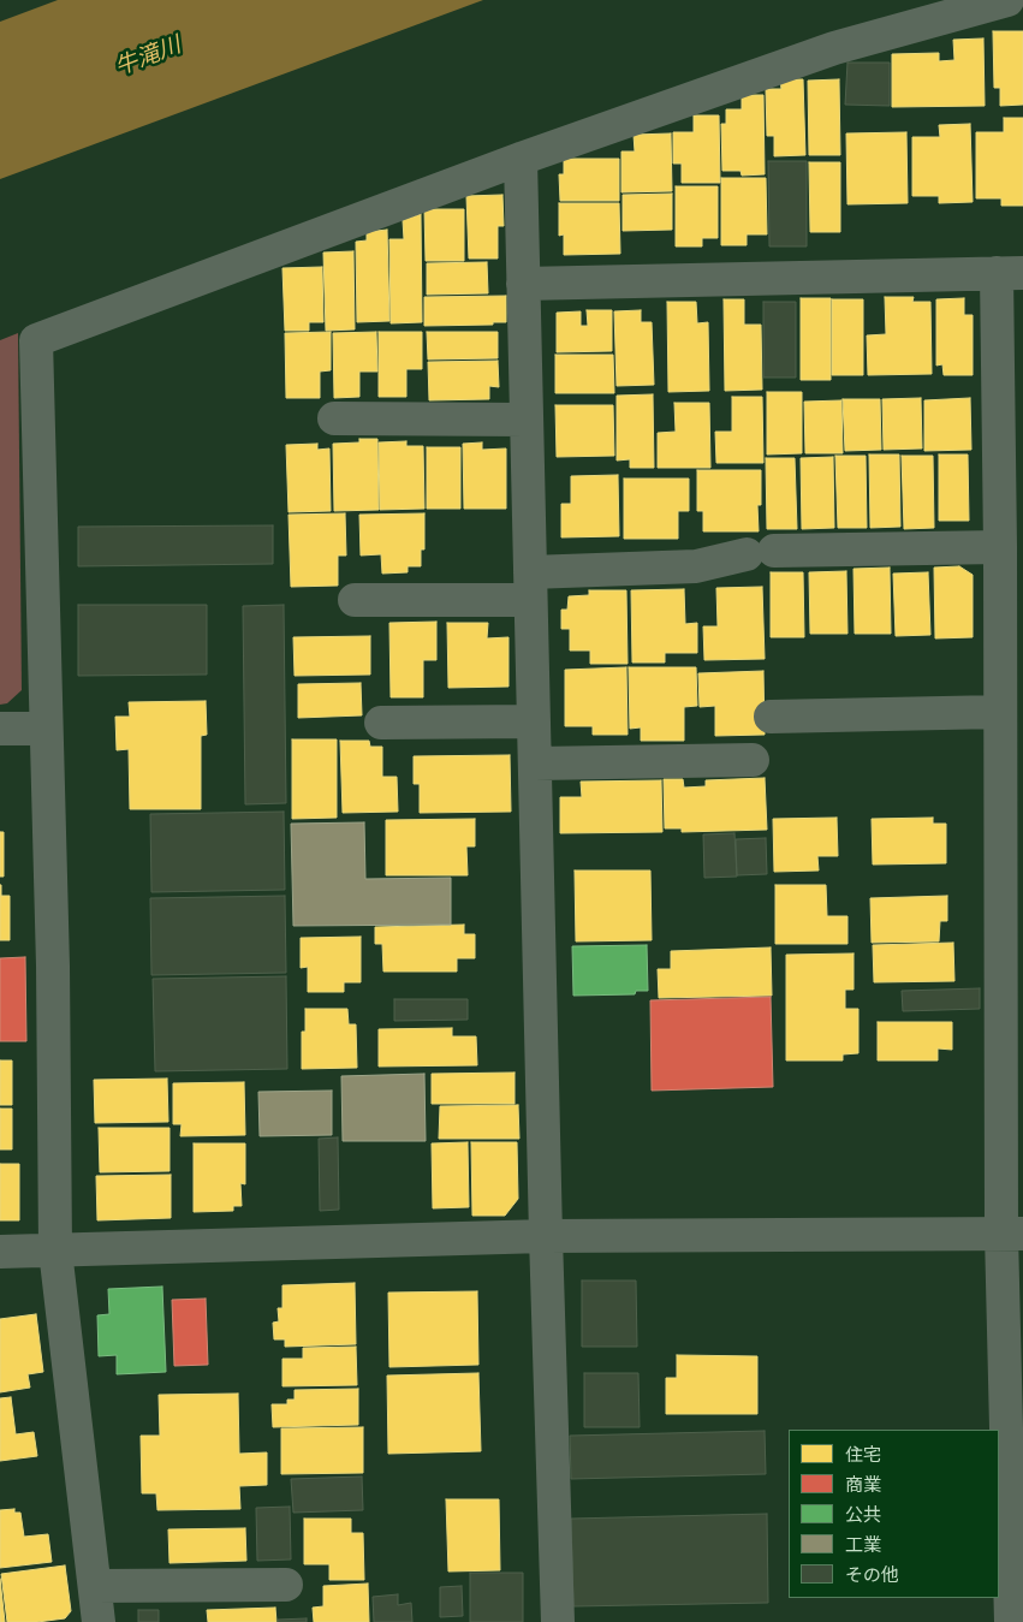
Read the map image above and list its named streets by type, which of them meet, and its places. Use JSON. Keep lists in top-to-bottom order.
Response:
{
  "water": ["牛滝川"],
  "legend": [
    "住宅",
    "商業",
    "公共",
    "工業",
    "その他"
  ]
}
